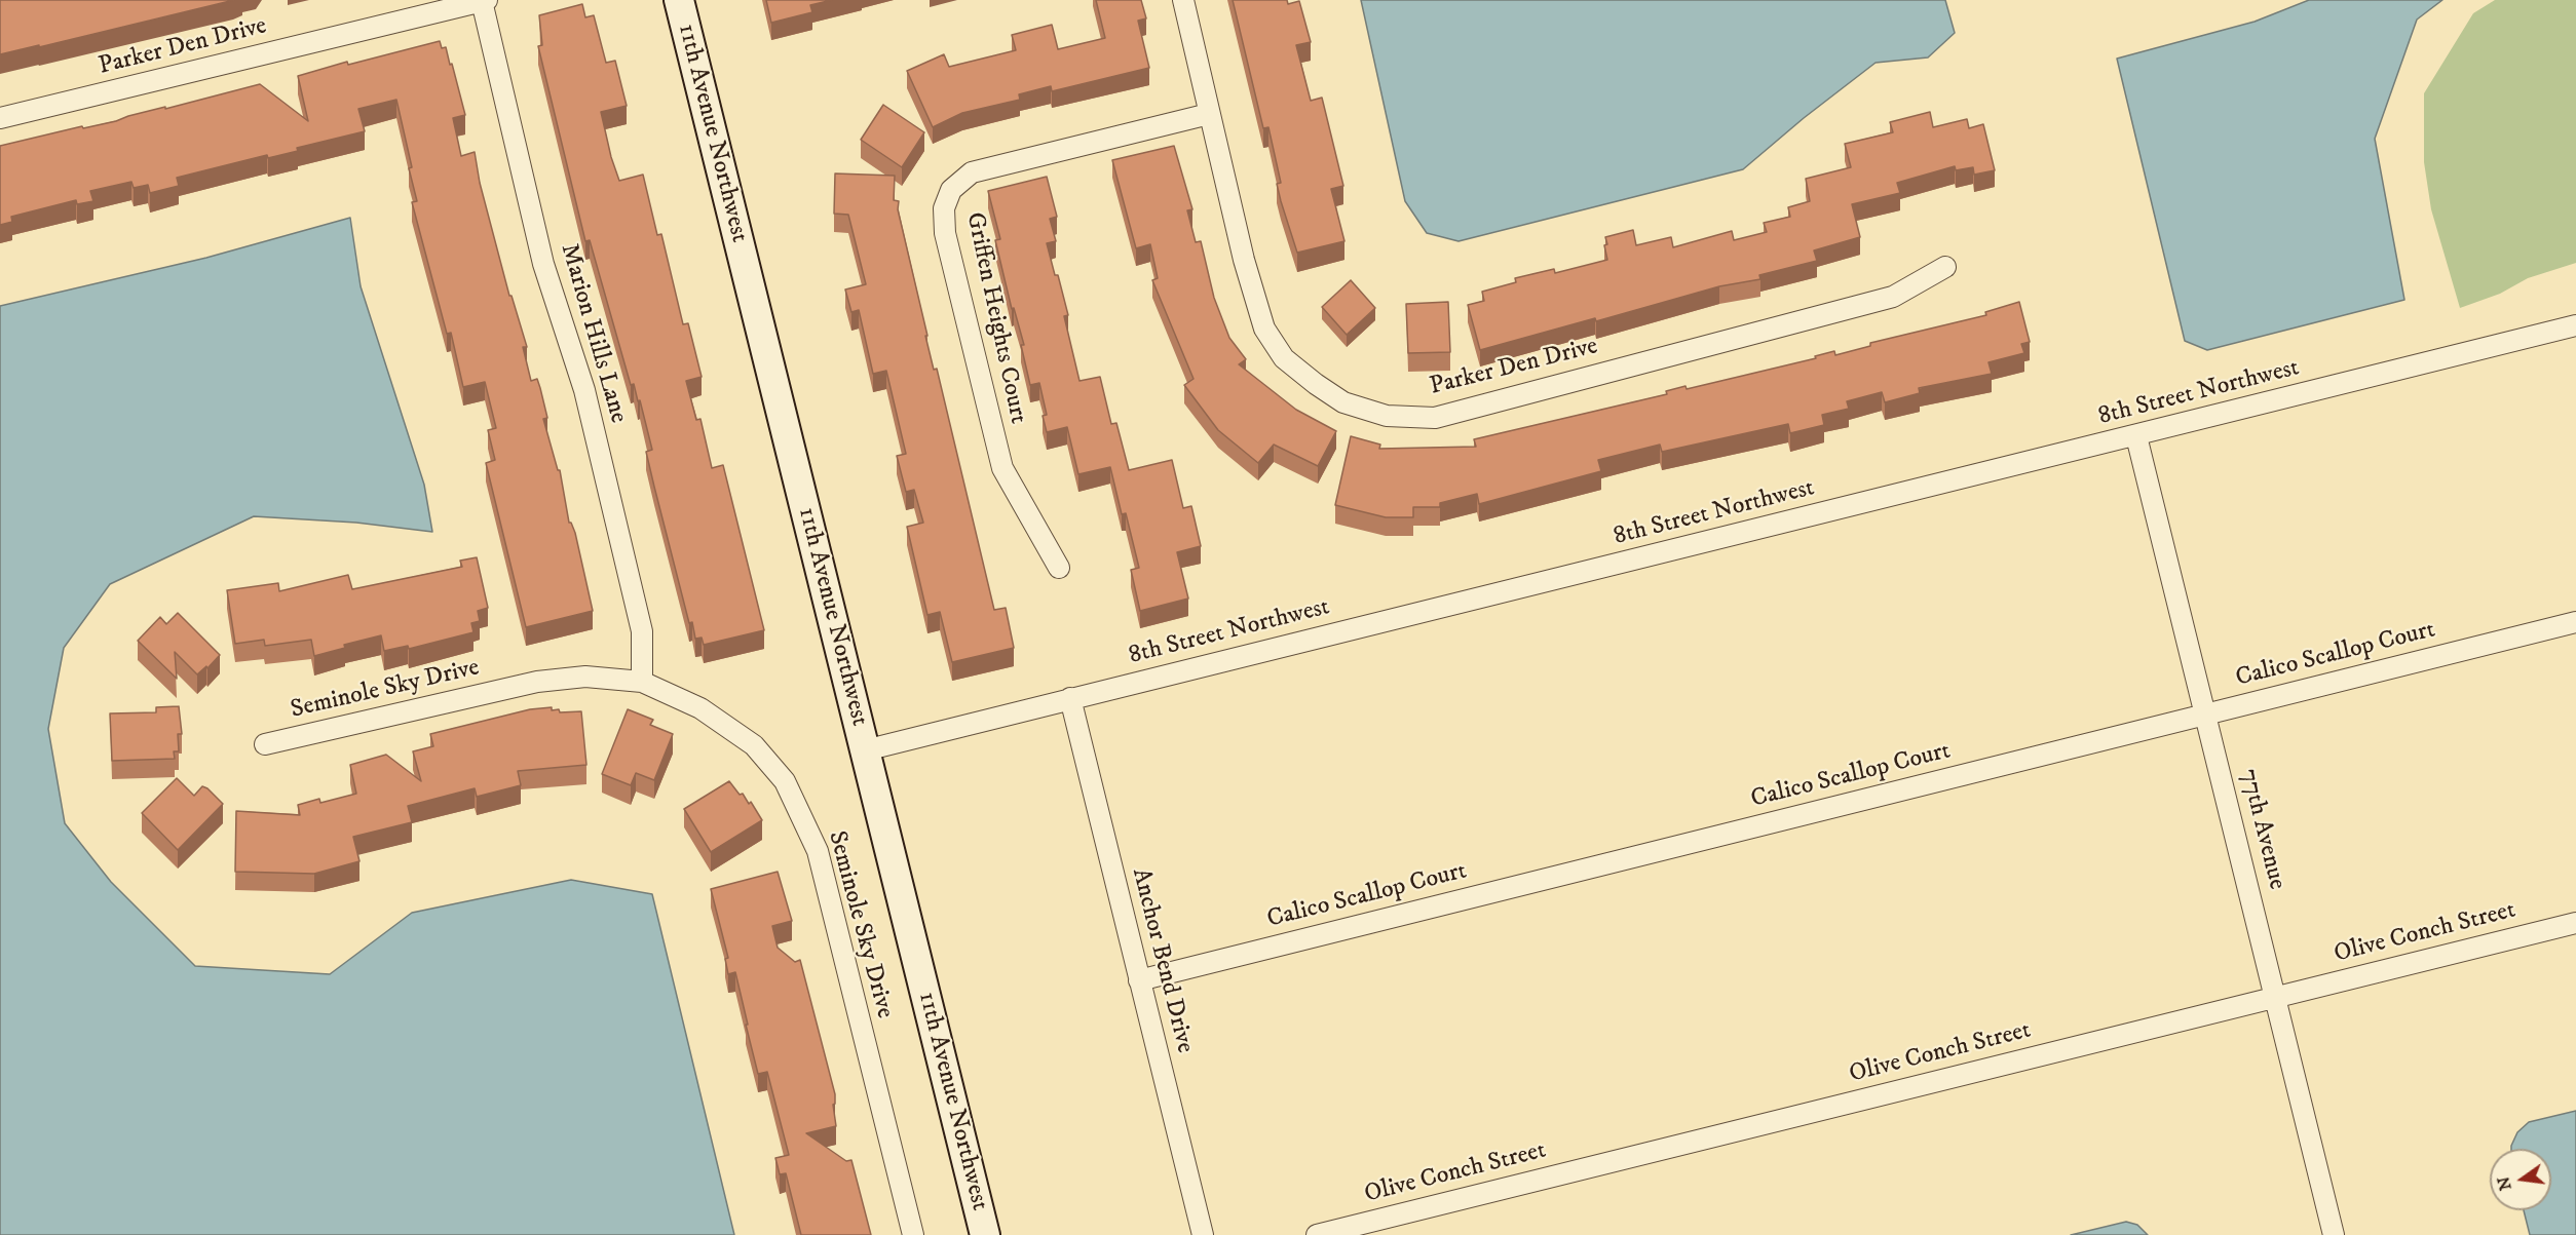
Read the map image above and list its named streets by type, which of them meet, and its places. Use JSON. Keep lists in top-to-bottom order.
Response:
{
  "streets": {
    "street": [
      "Parker Den Drive",
      "11th Avenue Northwest",
      "Griffen Heights Court",
      "Marion Hills Lane",
      "8th Street Northwest",
      "Calico Scallop Court",
      "Seminole Sky Drive",
      "77th Avenue",
      "Olive Conch Street",
      "Anchor Bend Drive"
    ]
  },
  "crossings": [
    ["Parker Den Drive", "Griffen Heights Court"],
    ["Parker Den Drive", "Marion Hills Lane"],
    ["11th Avenue Northwest", "8th Street Northwest"],
    ["Marion Hills Lane", "Seminole Sky Drive"],
    ["8th Street Northwest", "77th Avenue"],
    ["8th Street Northwest", "Anchor Bend Drive"],
    ["Calico Scallop Court", "77th Avenue"],
    ["Calico Scallop Court", "Anchor Bend Drive"],
    ["77th Avenue", "Olive Conch Street"]
  ],
  "north": "left"
}
